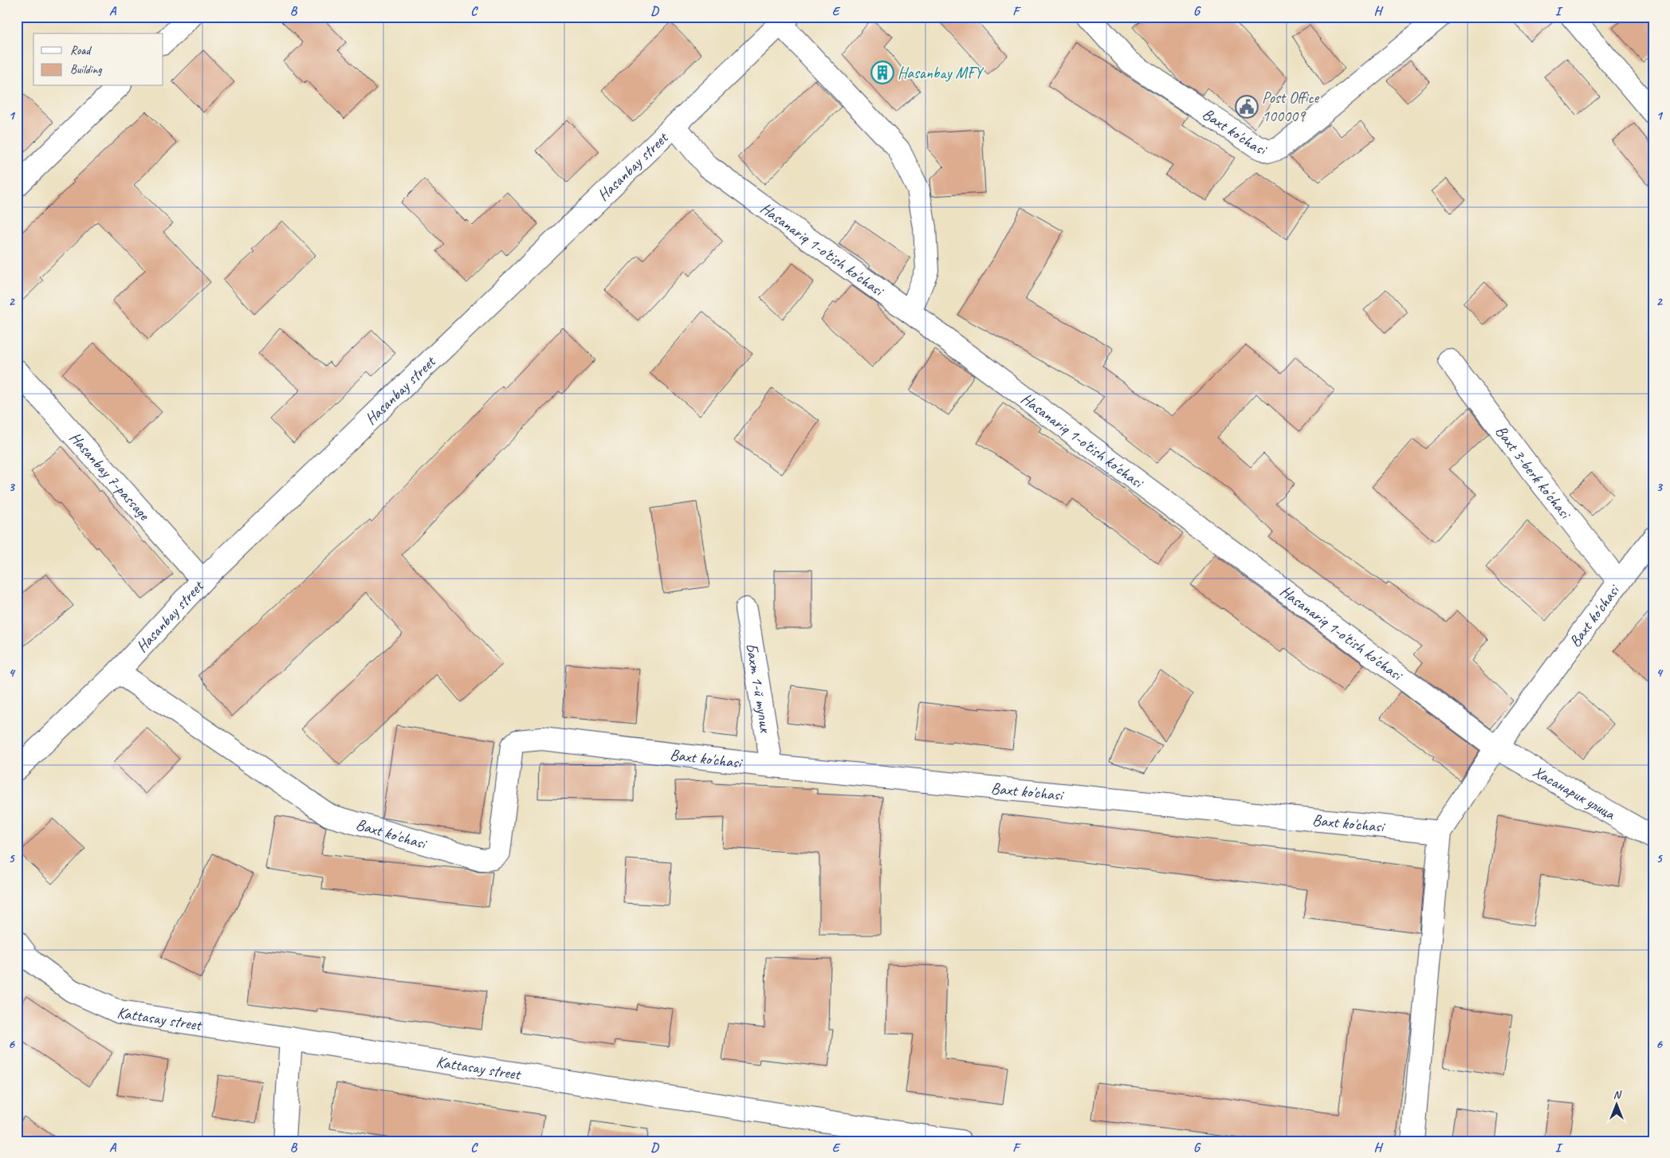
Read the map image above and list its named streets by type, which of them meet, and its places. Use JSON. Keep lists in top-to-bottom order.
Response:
{
  "streets": {
    "street": [
      "Baxt ko'chasi",
      "Hasanbay street",
      "Hasanariq 1-o'tish ko'chasi",
      "Baxt 3-berk ko'chasi",
      "Hasanbay 7-passage",
      "Бахт 1-й тупик",
      "Хасанарик улица",
      "Kattasay street"
    ]
  },
  "crossings": [
    ["Baxt ko'chasi", "Hasanbay street"],
    ["Baxt ko'chasi", "Hasanariq 1-o'tish ko'chasi"],
    ["Baxt ko'chasi", "Baxt 3-berk ko'chasi"],
    ["Baxt ko'chasi", "Бахт 1-й тупик"],
    ["Baxt ko'chasi", "Хасанарик улица"],
    ["Hasanbay street", "Hasanariq 1-o'tish ko'chasi"],
    ["Hasanbay street", "Hasanbay 7-passage"],
    ["Hasanariq 1-o'tish ko'chasi", "Хасанарик улица"]
  ],
  "places": {
    "building": ["Hasanbay MFY"],
    "public building": ["Post Office 100009"]
  },
  "legend": ["Road", "Building"],
  "north": "top",
  "grid": {
    "columns": [
      "A",
      "B",
      "C",
      "D",
      "E",
      "F",
      "G",
      "H",
      "I"
    ],
    "rows": [
      "1",
      "2",
      "3",
      "4",
      "5",
      "6"
    ]
  }
}
